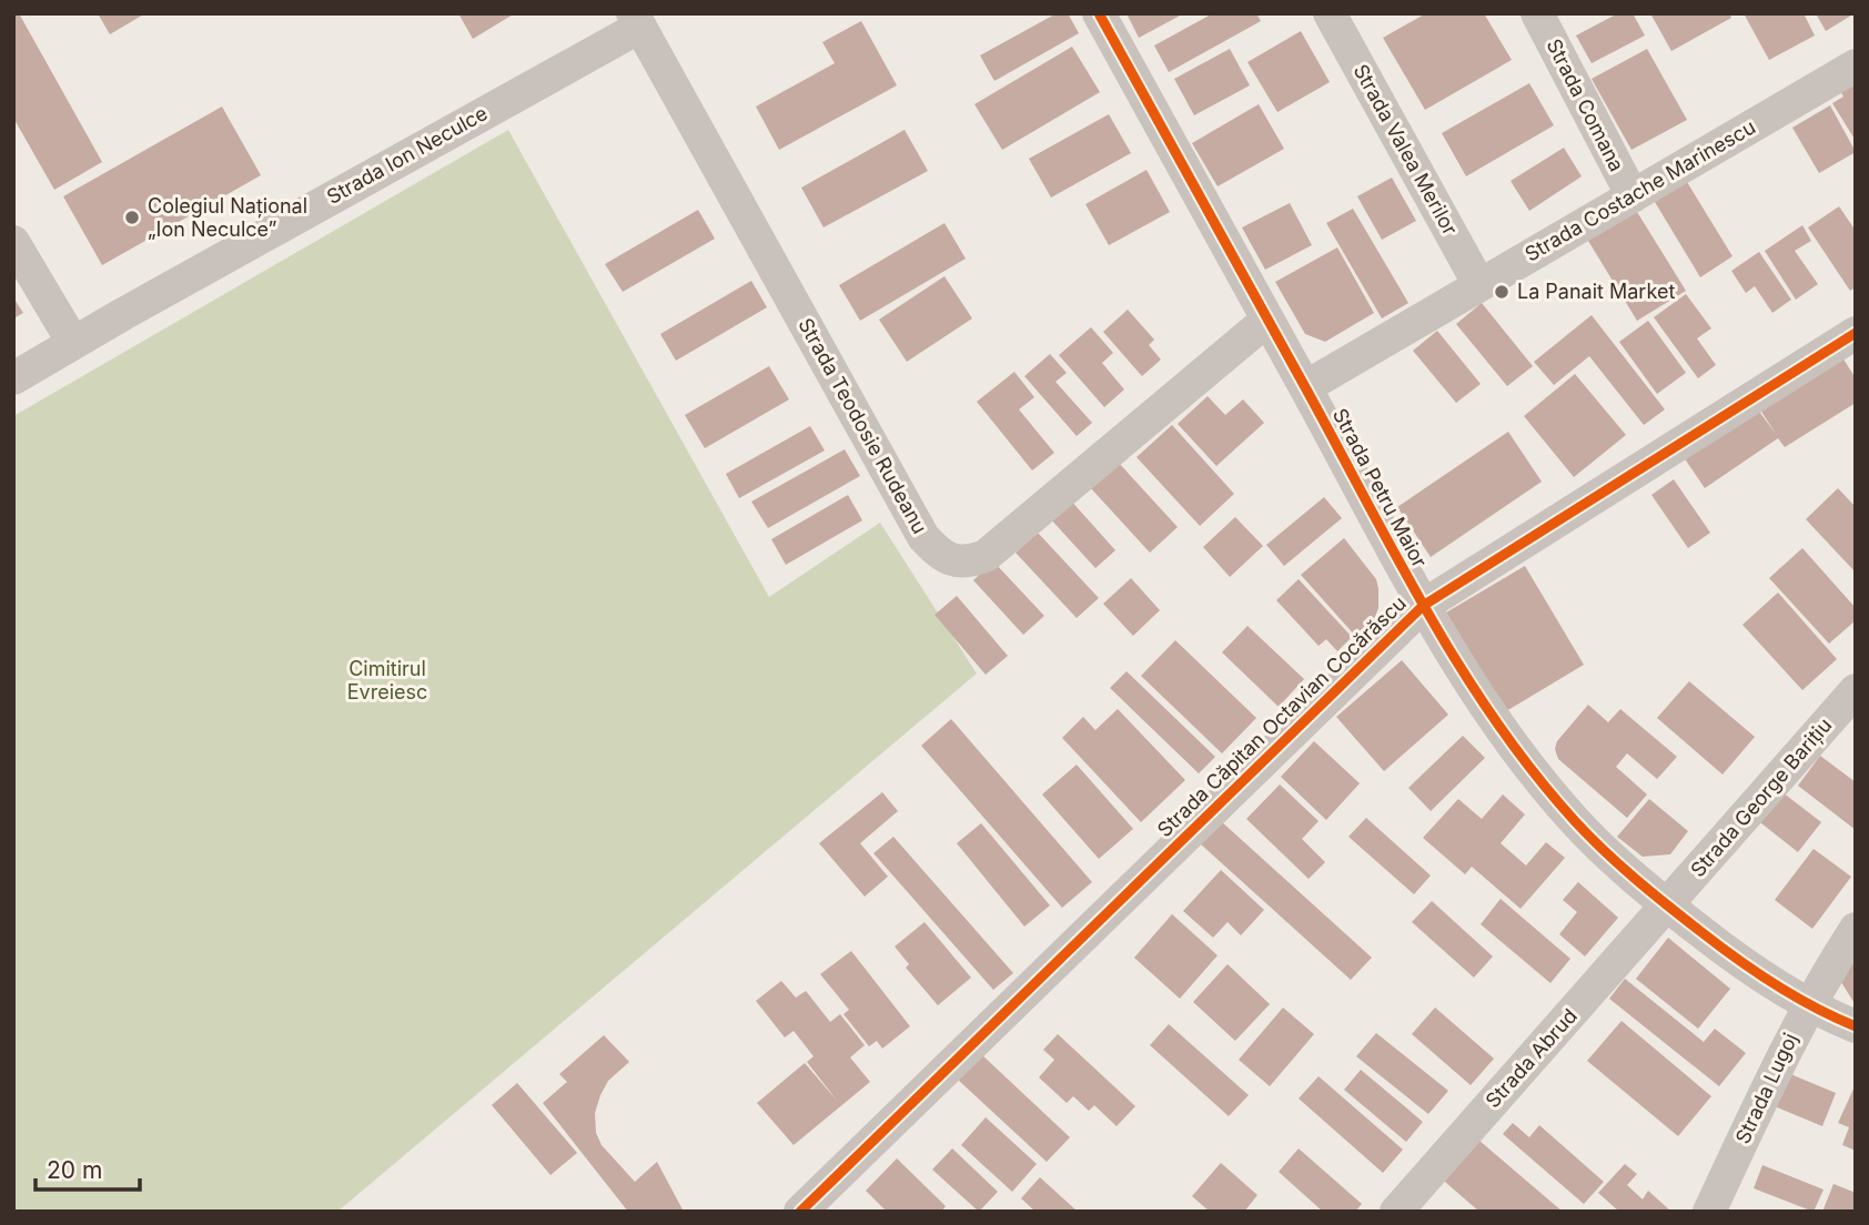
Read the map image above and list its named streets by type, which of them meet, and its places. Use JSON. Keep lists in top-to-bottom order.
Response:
{
  "streets": {
    "street": [
      "Strada Comana",
      "Strada Valea Merilor",
      "Strada Ion Neculce",
      "Strada Costache Marinescu",
      "Strada Teodosie Rudeanu",
      "Strada Petru Maior",
      "Strada Căpitan Octavian Cocărăscu",
      "Strada George Barițiu",
      "Strada Abrud",
      "Strada Lugoj"
    ]
  },
  "crossings": [
    ["Strada Comana", "Strada Costache Marinescu"],
    ["Strada Valea Merilor", "Strada Costache Marinescu"],
    ["Strada Ion Neculce", "Strada Teodosie Rudeanu"],
    ["Strada Costache Marinescu", "Strada Petru Maior"],
    ["Strada Teodosie Rudeanu", "Strada Petru Maior"],
    ["Strada Petru Maior", "Strada Căpitan Octavian Cocărăscu"],
    ["Strada Petru Maior", "Strada George Barițiu"],
    ["Strada Petru Maior", "Strada Abrud"],
    ["Strada Petru Maior", "Strada Lugoj"],
    ["Strada George Barițiu", "Strada Abrud"]
  ],
  "parks": ["Cimitirul Evreiesc"],
  "places": ["Colegiul Național „Ion Neculce”", "La Panait Market"],
  "scale_bar": "20 m"
}
